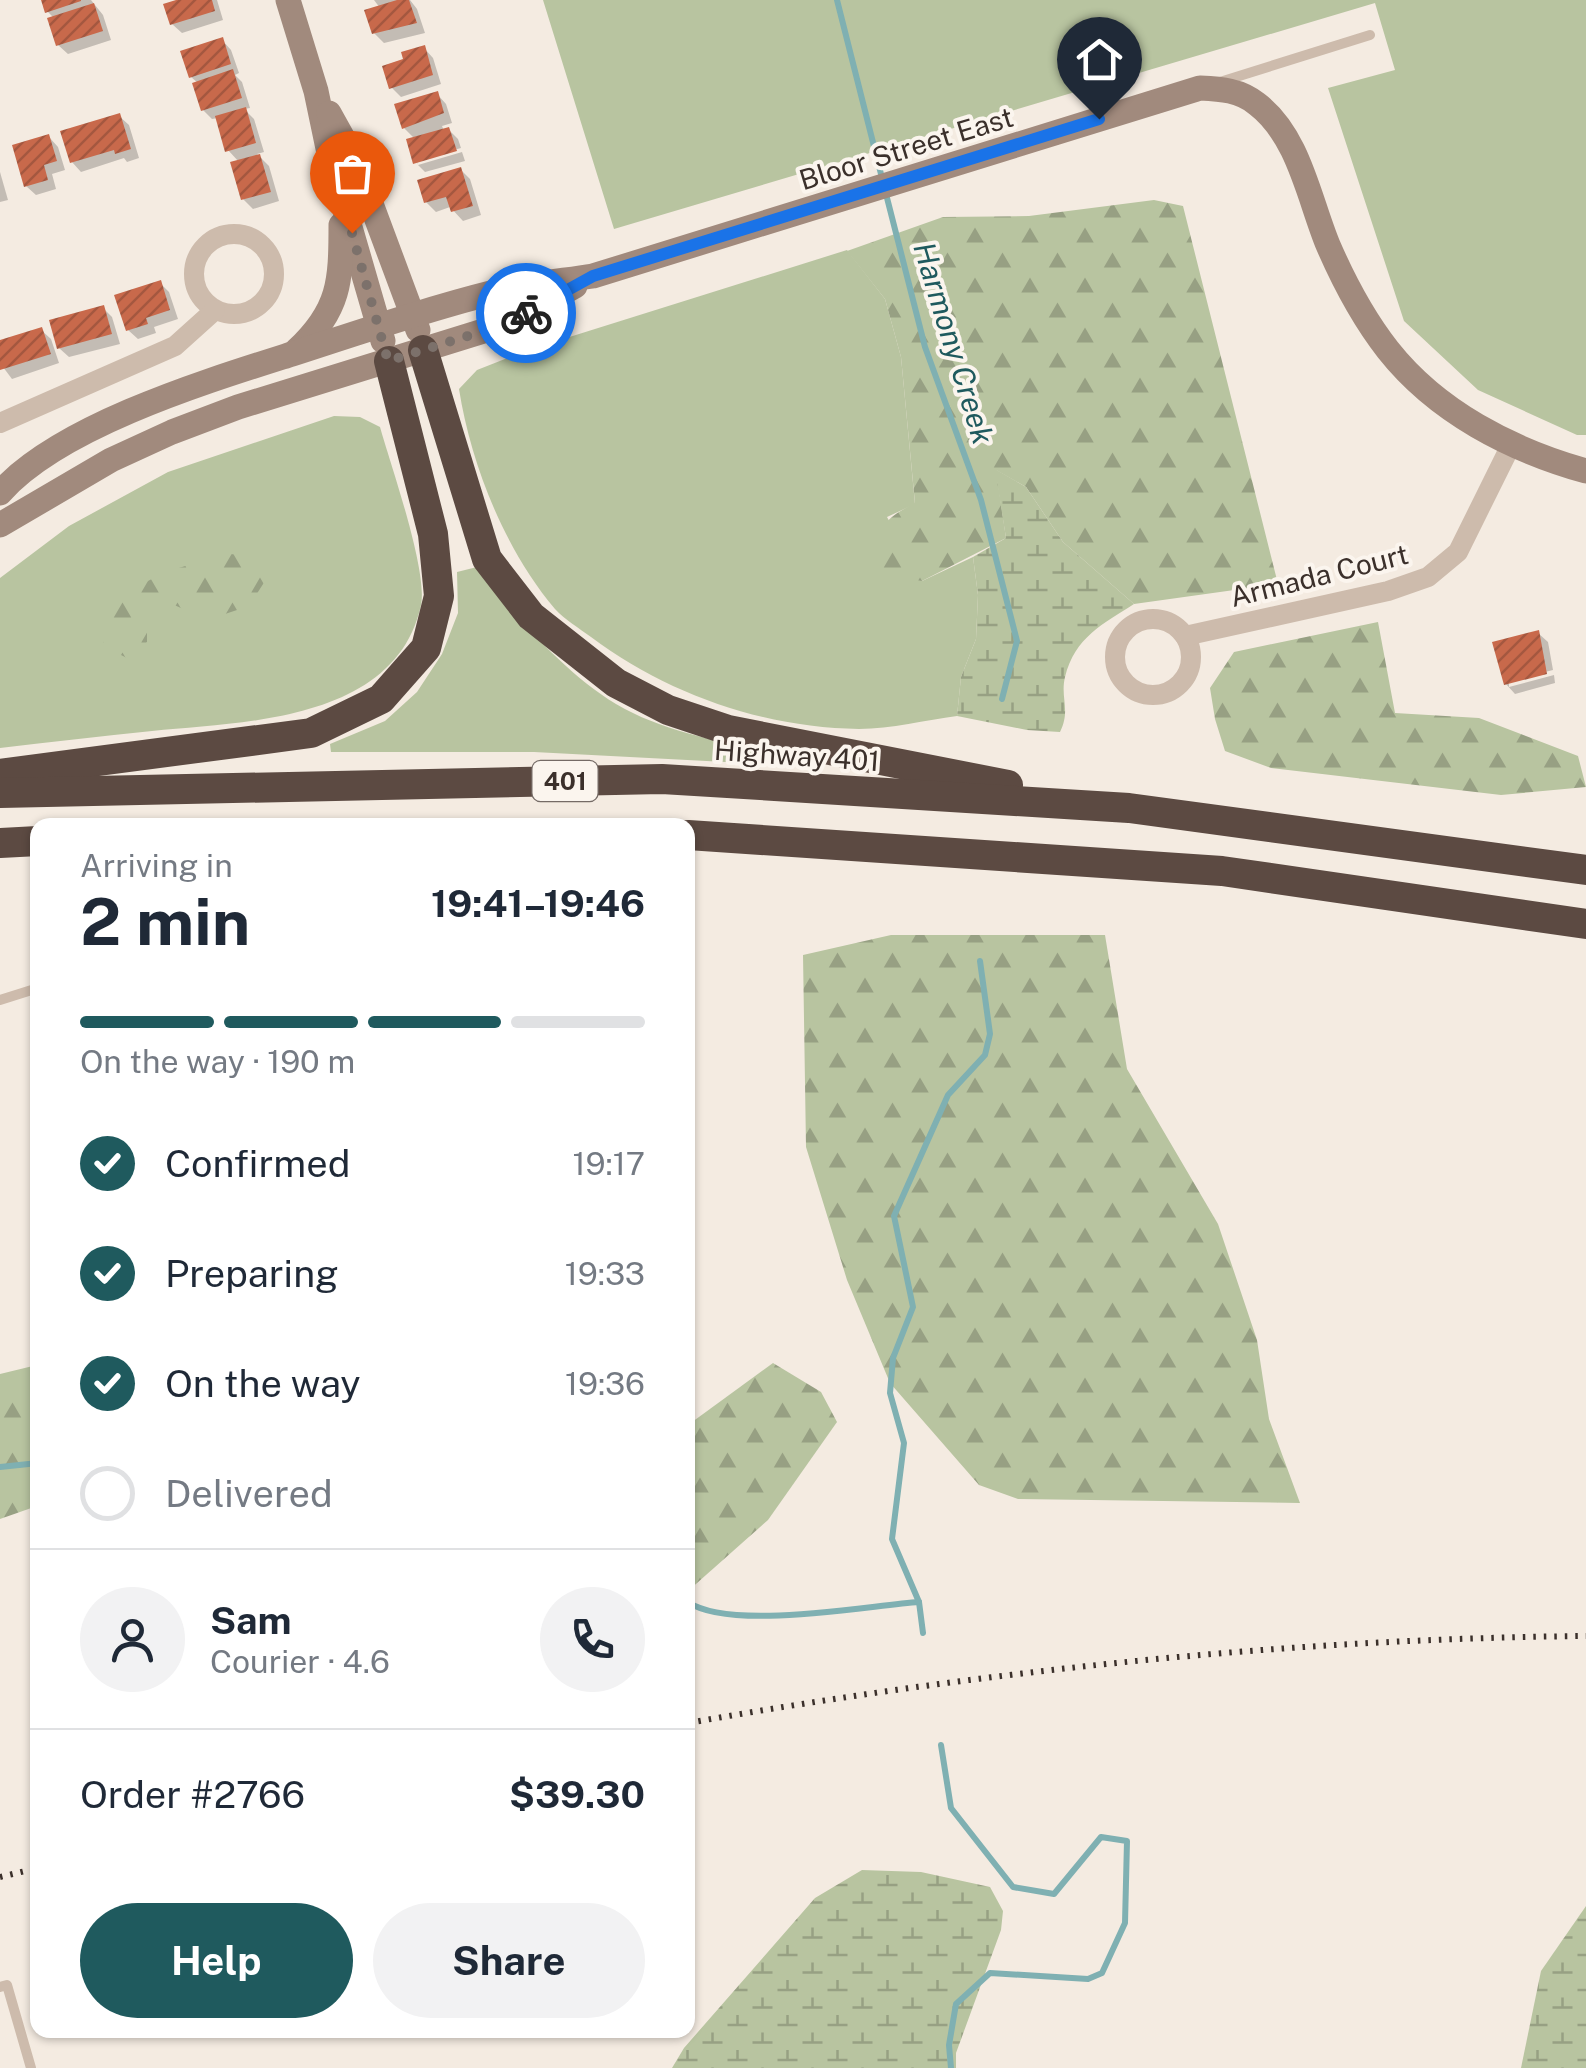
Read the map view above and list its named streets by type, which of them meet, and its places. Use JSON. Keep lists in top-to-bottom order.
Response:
{
  "streets": {
    "highway": ["Highway 401", "401"],
    "main road": ["Bloor Street East"],
    "street": ["Armada Court"]
  },
  "crossings": [
    ["Bloor Street East", "Armada Court"]
  ],
  "water": ["Harmony Creek"],
  "page": {
    "heading": ["2 min", "Arriving in", "19:41–19:46"],
    "panel": [
      "Sam",
      "Courier · 4.6",
      "Order #2766",
      "$39.30"
    ],
    "bar": "On the way · 190 m",
    "list": [
      ["Confirmed", "19:17"],
      ["Preparing", "19:33"],
      ["On the way", "19:36"],
      "Delivered"
    ],
    "buttons": ["Help", "Share"]
  }
}
